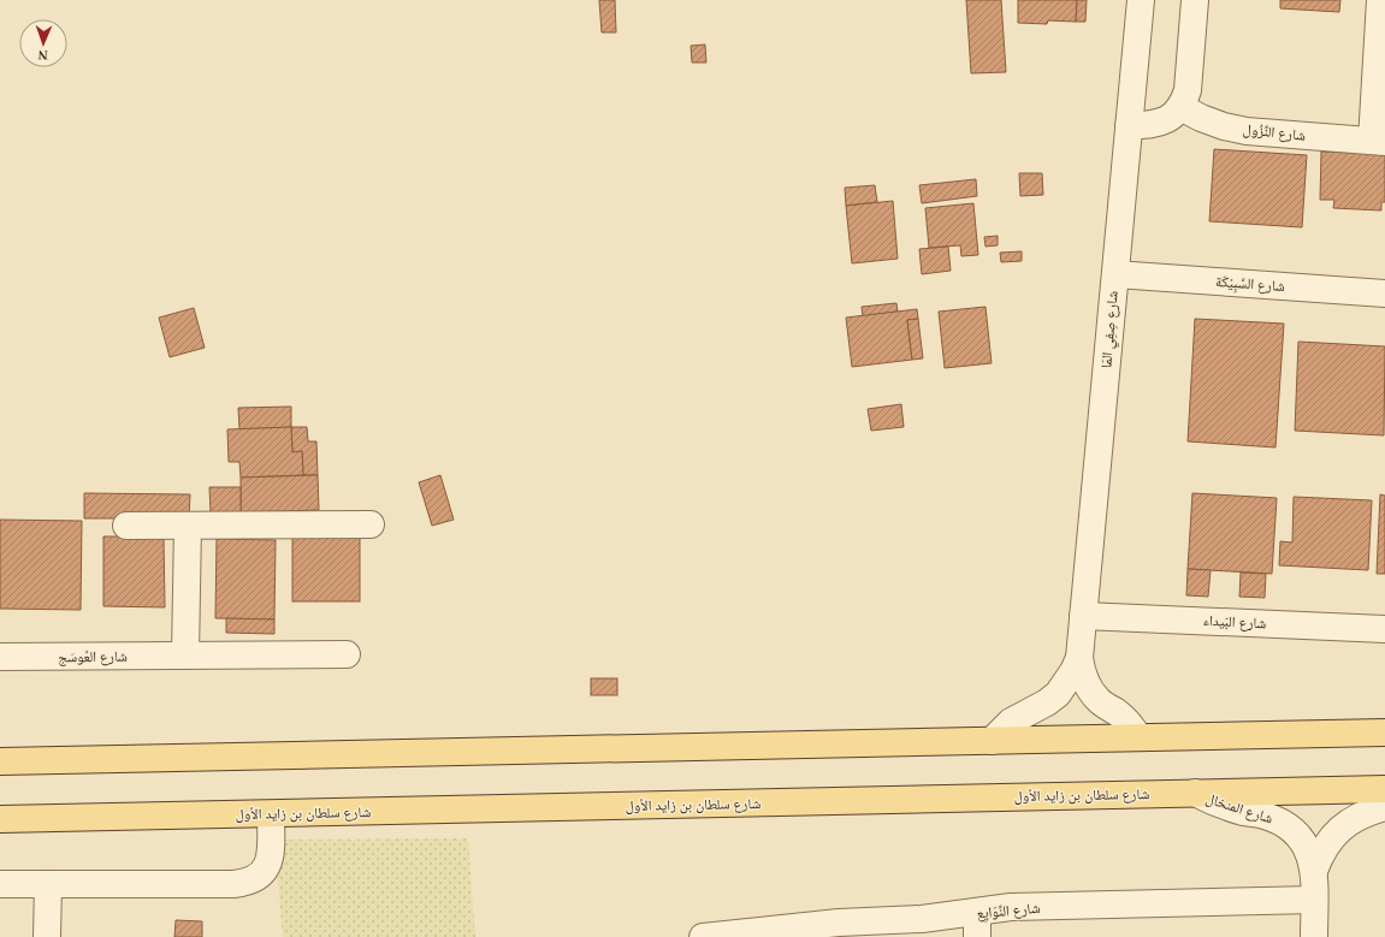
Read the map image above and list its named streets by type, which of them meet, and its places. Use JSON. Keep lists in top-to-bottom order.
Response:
{
  "streets": {
    "main road": ["شارع سلطان بن زايد الأول"],
    "street": [
      "شارع النِّزُول",
      "شارع السِّبِيْكَة",
      "شارع صِفِي المَا",
      "شارع البَيداء",
      "شارع العُوسَج",
      "شارع المنخال",
      "شارع النِّوَايِع"
    ]
  },
  "crossings": [
    ["شارع السِّبِيْكَة", "شارع صِفِي المَا"],
    ["شارع صِفِي المَا", "شارع البَيداء"],
    ["شارع سلطان بن زايد الأول", "شارع المنخال"],
    ["شارع المنخال", "شارع النِّوَايِع"]
  ],
  "north": "bottom"
}
